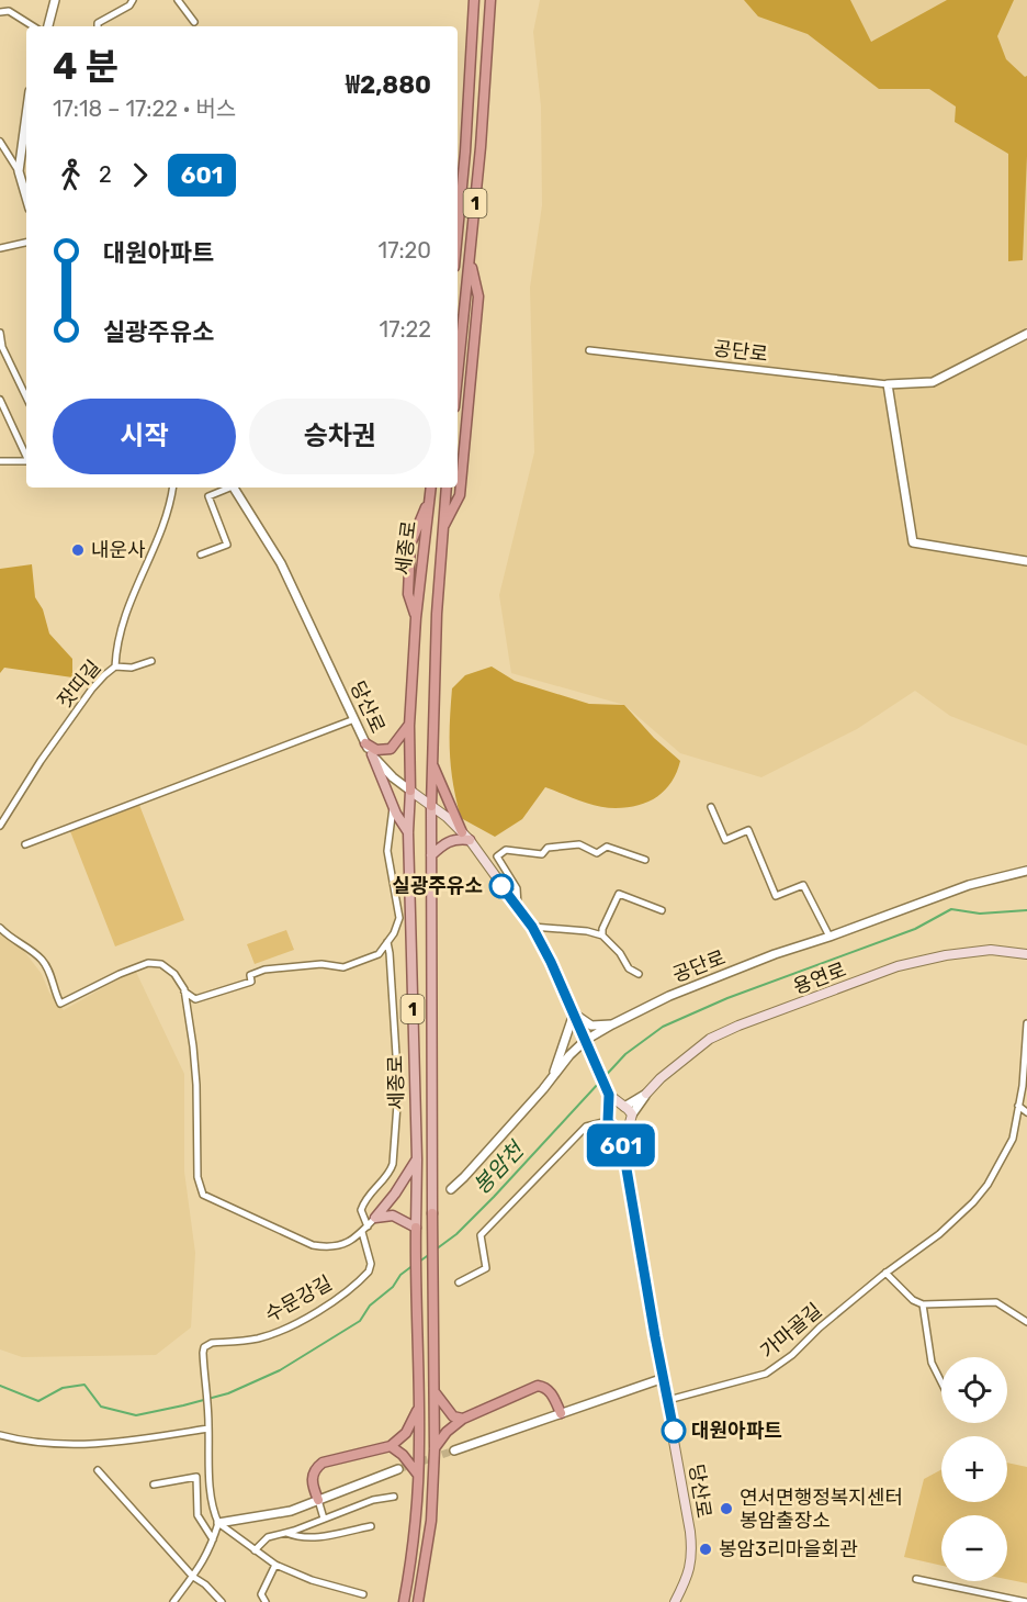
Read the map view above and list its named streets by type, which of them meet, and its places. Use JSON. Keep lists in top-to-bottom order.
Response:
{
  "streets": {
    "highway": ["1", "세종로"],
    "main road": ["당산로", "용연로"],
    "street": [
      "공단로",
      "잣띠길",
      "수문강길",
      "가마골길"
    ]
  },
  "crossings": [
    ["공단로", "당산로"],
    ["세종로", "당산로"],
    ["당산로", "가마골길"]
  ],
  "water": ["봉암천"],
  "places": [
    "내운사",
    "실광주유소",
    "대원아파트",
    "연서면행정복지센터 봉암출장소",
    "봉암3리마을회관"
  ],
  "lines": ["bus line 601"],
  "page": {
    "on_map": "601",
    "heading": ["4 분", "17:18 – 17:22 · 버스", "₩2,880"],
    "legs": ["2", "601"],
    "list": [
      {
        "name": "대원아파트",
        "value": "17:20"
      },
      {
        "name": "실광주유소",
        "value": "17:22"
      }
    ],
    "buttons": ["시작", "승차권"],
    "map_buttons": ["+", "−"]
  }
}
